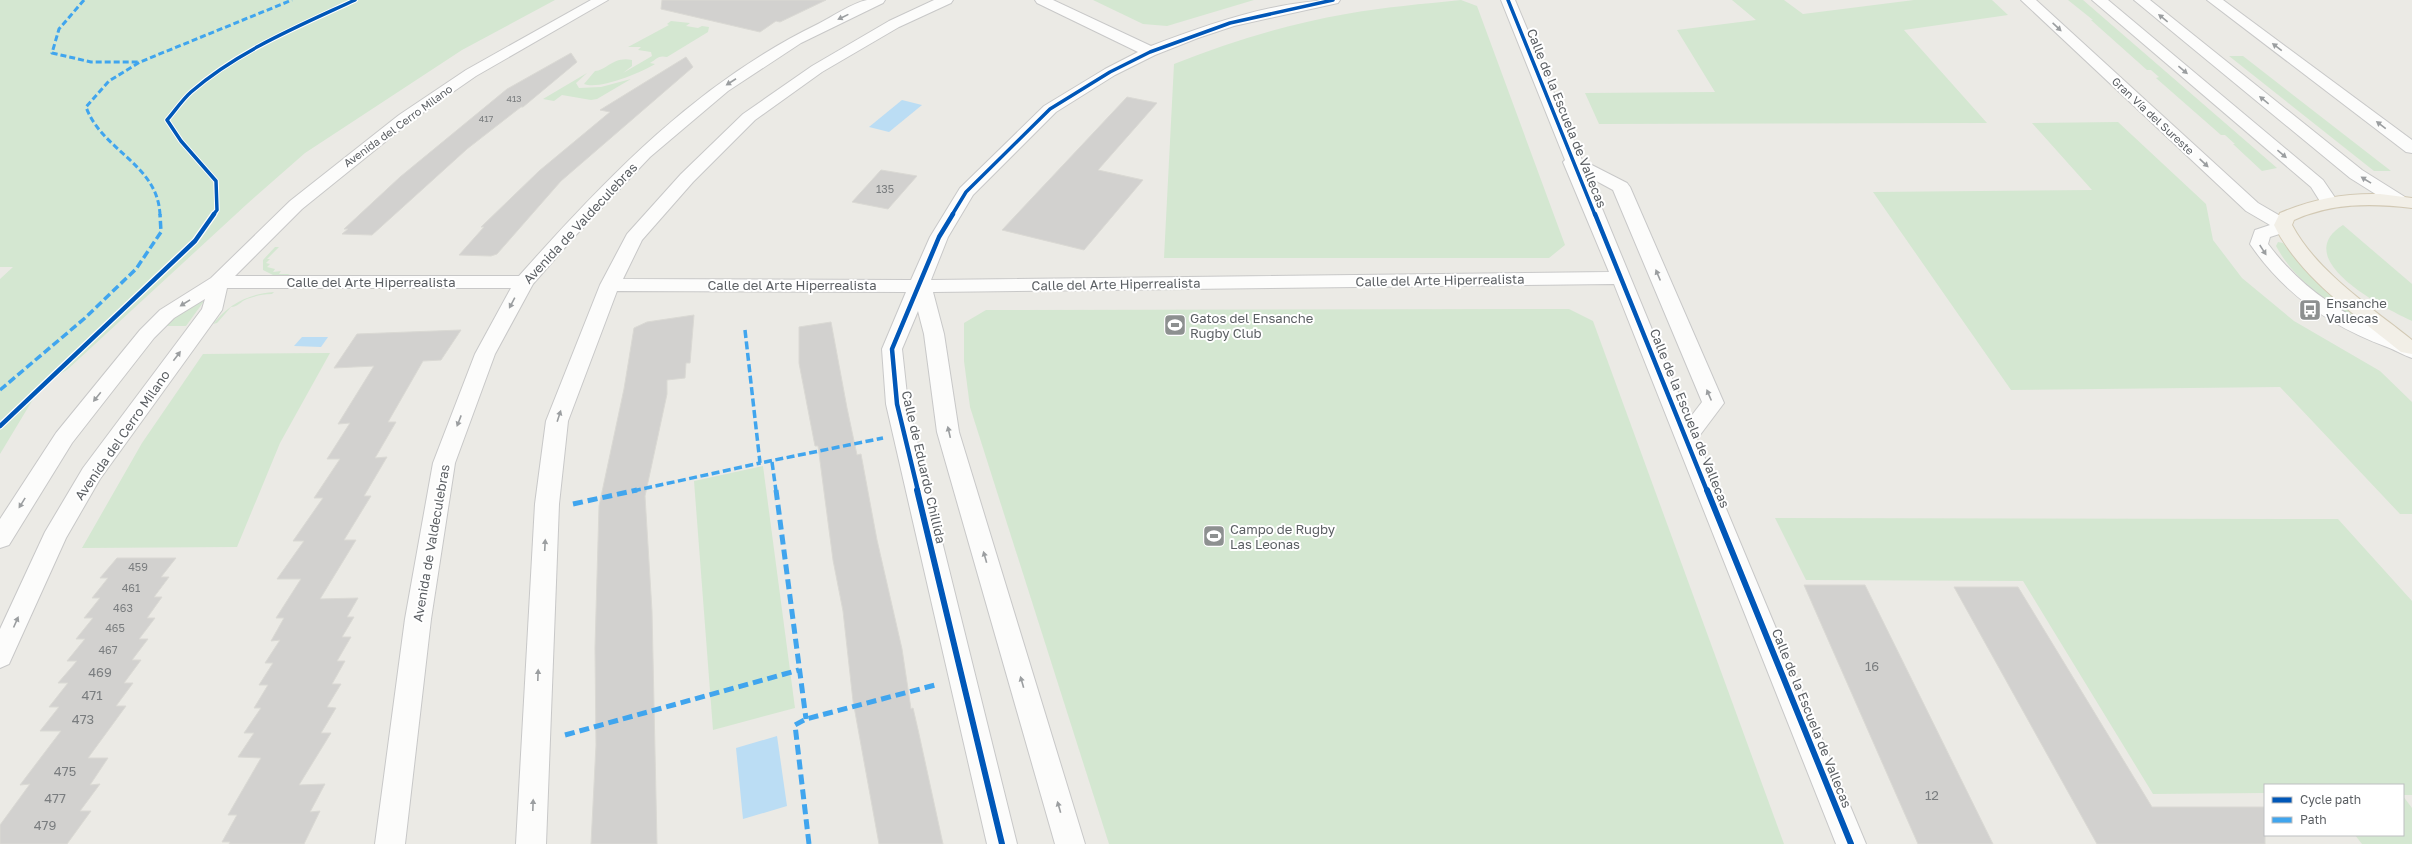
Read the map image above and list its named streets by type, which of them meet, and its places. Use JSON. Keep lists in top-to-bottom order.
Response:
{
  "streets": {
    "street": [
      "Gran Vía del Sureste",
      "Calle de la Escuela de Vallecas",
      "Avenida del Cerro Milano",
      "Avenida de Valdeculebras",
      "Calle del Arte Hiperrealista",
      "Calle de Eduardo Chillida"
    ]
  },
  "crossings": [
    ["Calle de la Escuela de Vallecas", "Calle del Arte Hiperrealista"],
    ["Avenida del Cerro Milano", "Calle del Arte Hiperrealista"],
    ["Avenida de Valdeculebras", "Calle del Arte Hiperrealista"],
    ["Calle del Arte Hiperrealista", "Calle de Eduardo Chillida"]
  ],
  "places": {
    "bus stop": ["Ensanche Vallecas"],
    "sports": ["Gatos del Ensanche Rugby Club", "Campo de Rugby Las Leonas"]
  },
  "house_numbers": [
    "413",
    "417",
    "135",
    "459",
    "461",
    "463",
    "465",
    "467",
    "16",
    "469",
    "471",
    "473",
    "475",
    "12",
    "477",
    "479"
  ],
  "legend": ["Cycle path", "Path"]
}
